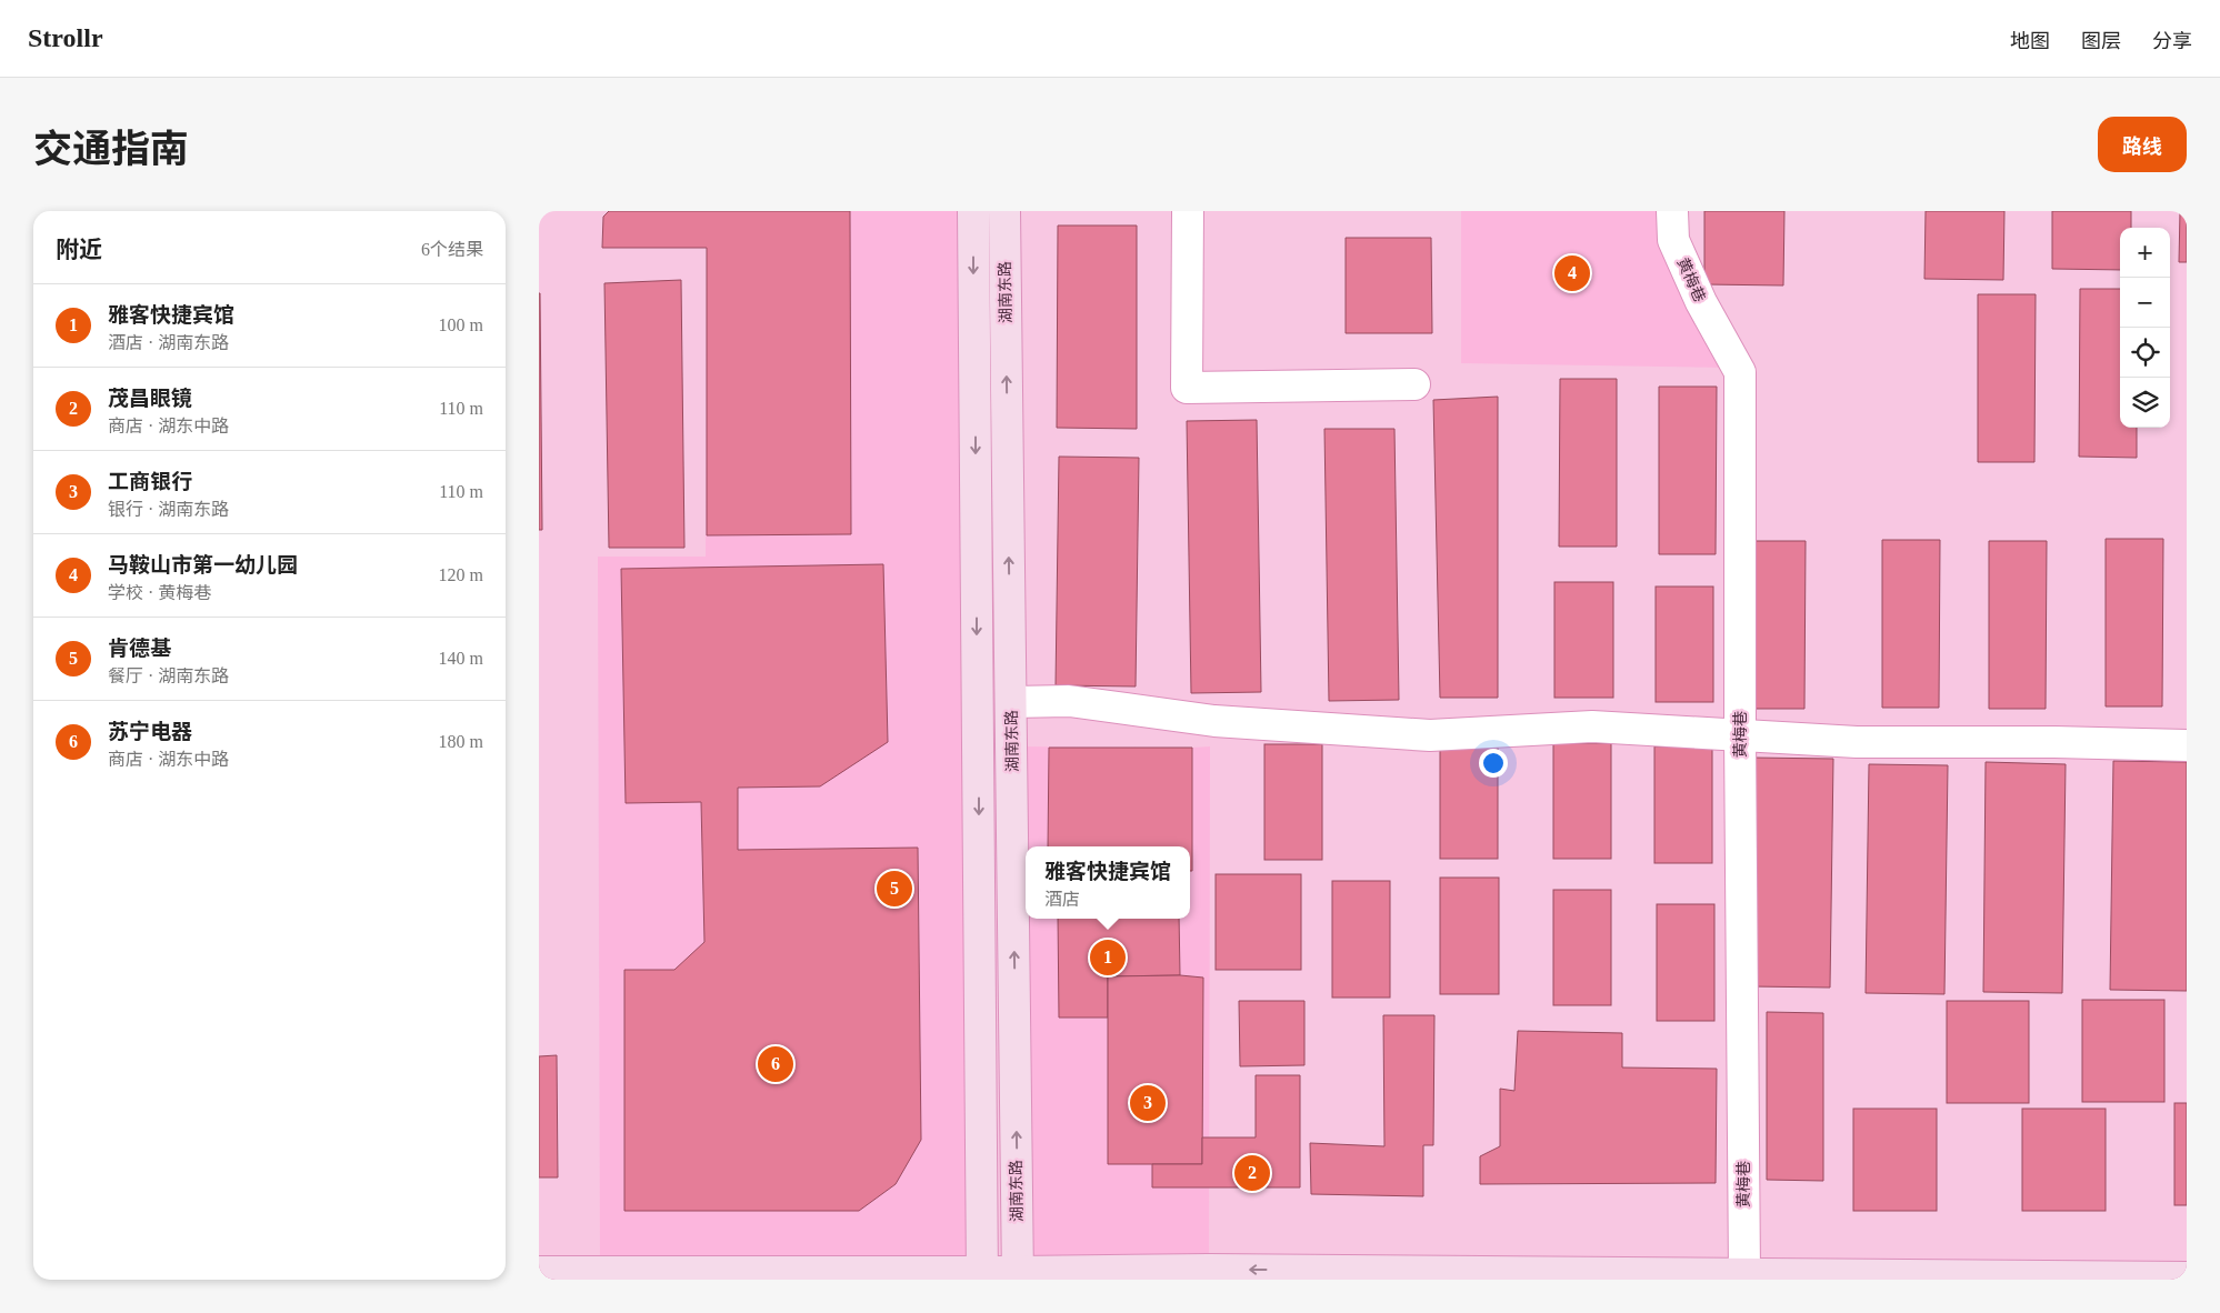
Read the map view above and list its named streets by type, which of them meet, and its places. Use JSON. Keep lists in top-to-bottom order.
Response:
{
  "streets": {
    "main road": ["湖南东路"],
    "street": ["黄梅巷"]
  },
  "page": {
    "header": "Strollr",
    "nav": ["地图", "图层", "分享"],
    "title": "交通指南",
    "buttons": "路线",
    "heading": ["附近", "6个结果"],
    "map_buttons": ["+", "−"],
    "pins": [
      "4",
      "5",
      "1",
      "6",
      "3",
      "2"
    ],
    "list": [
      {
        "mark": "1",
        "name": "雅客快捷宾馆",
        "note": "酒店 · 湖南东路",
        "value": "100 m"
      },
      {
        "mark": "2",
        "name": "茂昌眼镜",
        "note": "商店 · 湖东中路",
        "value": "110 m"
      },
      {
        "mark": "3",
        "name": "工商银行",
        "note": "银行 · 湖南东路",
        "value": "110 m"
      },
      {
        "mark": "4",
        "name": "马鞍山市第一幼儿园",
        "note": "学校 · 黄梅巷",
        "value": "120 m"
      },
      {
        "mark": "5",
        "name": "肯德基",
        "note": "餐厅 · 湖南东路",
        "value": "140 m"
      },
      {
        "mark": "6",
        "name": "苏宁电器",
        "note": "商店 · 湖东中路",
        "value": "180 m"
      }
    ],
    "popup": ["雅客快捷宾馆", "酒店"]
  }
}
